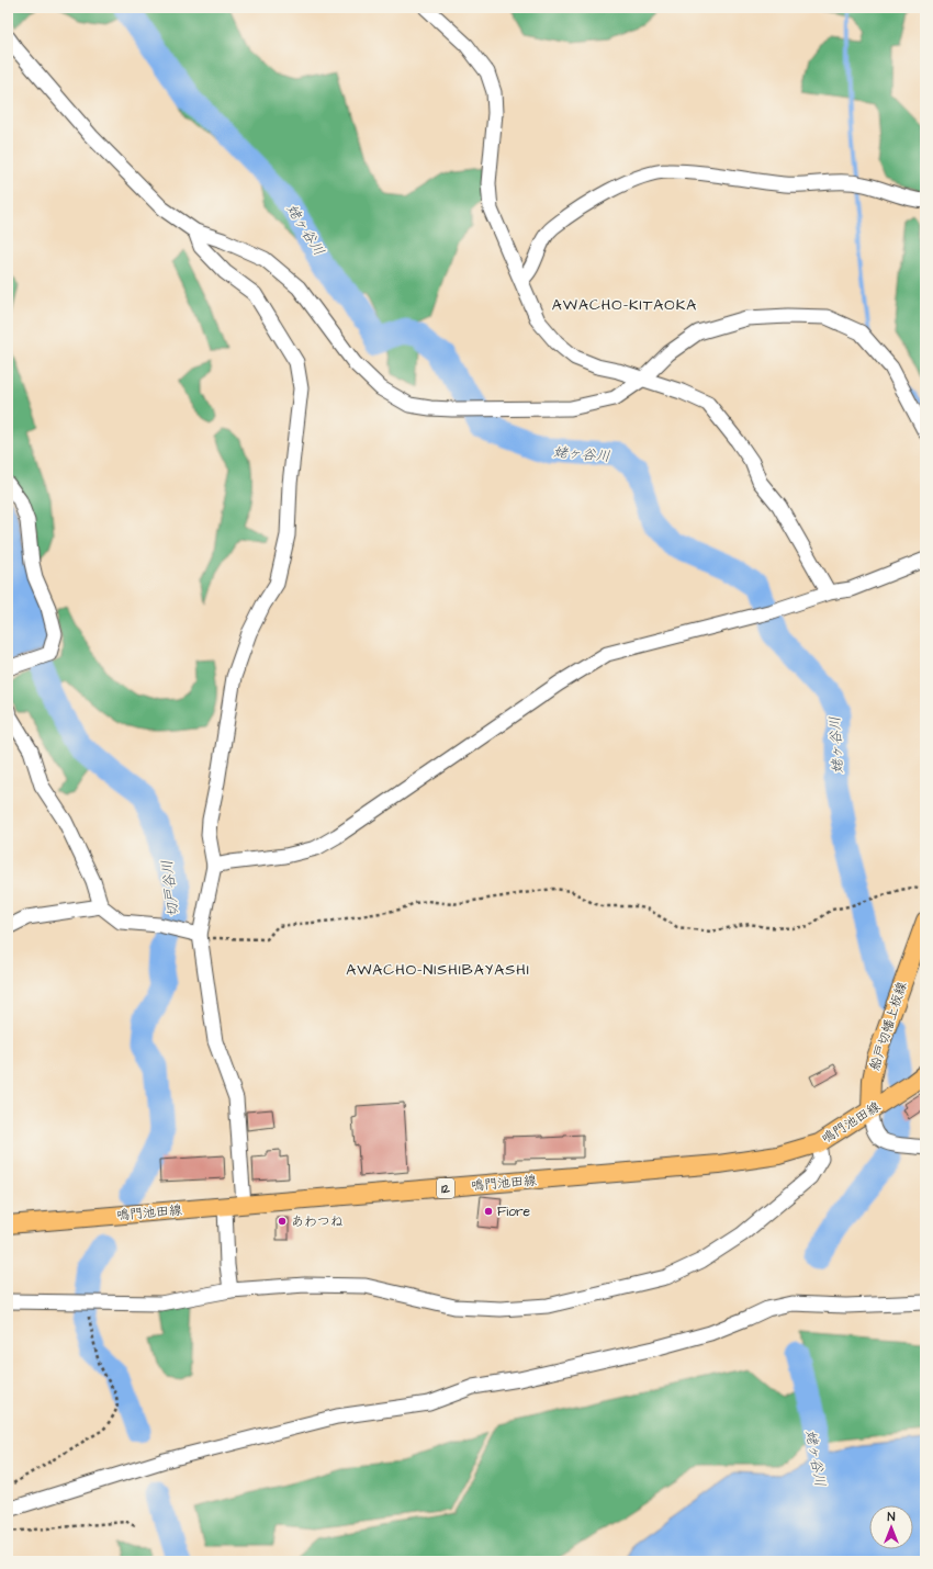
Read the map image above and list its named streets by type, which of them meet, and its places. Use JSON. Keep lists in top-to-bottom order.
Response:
{
  "streets": {
    "main road": ["船戸切幡上板線", "鳴門池田線", "12"]
  },
  "crossings": [
    ["船戸切幡上板線", "鳴門池田線"]
  ],
  "districts": ["AWACHO-KITAOKA", "AWACHO-NISHIBAYASHI"],
  "water": ["姥ヶ谷川", "切戸谷川"],
  "places": ["Fiore", "あわつね"],
  "north": "top"
}
